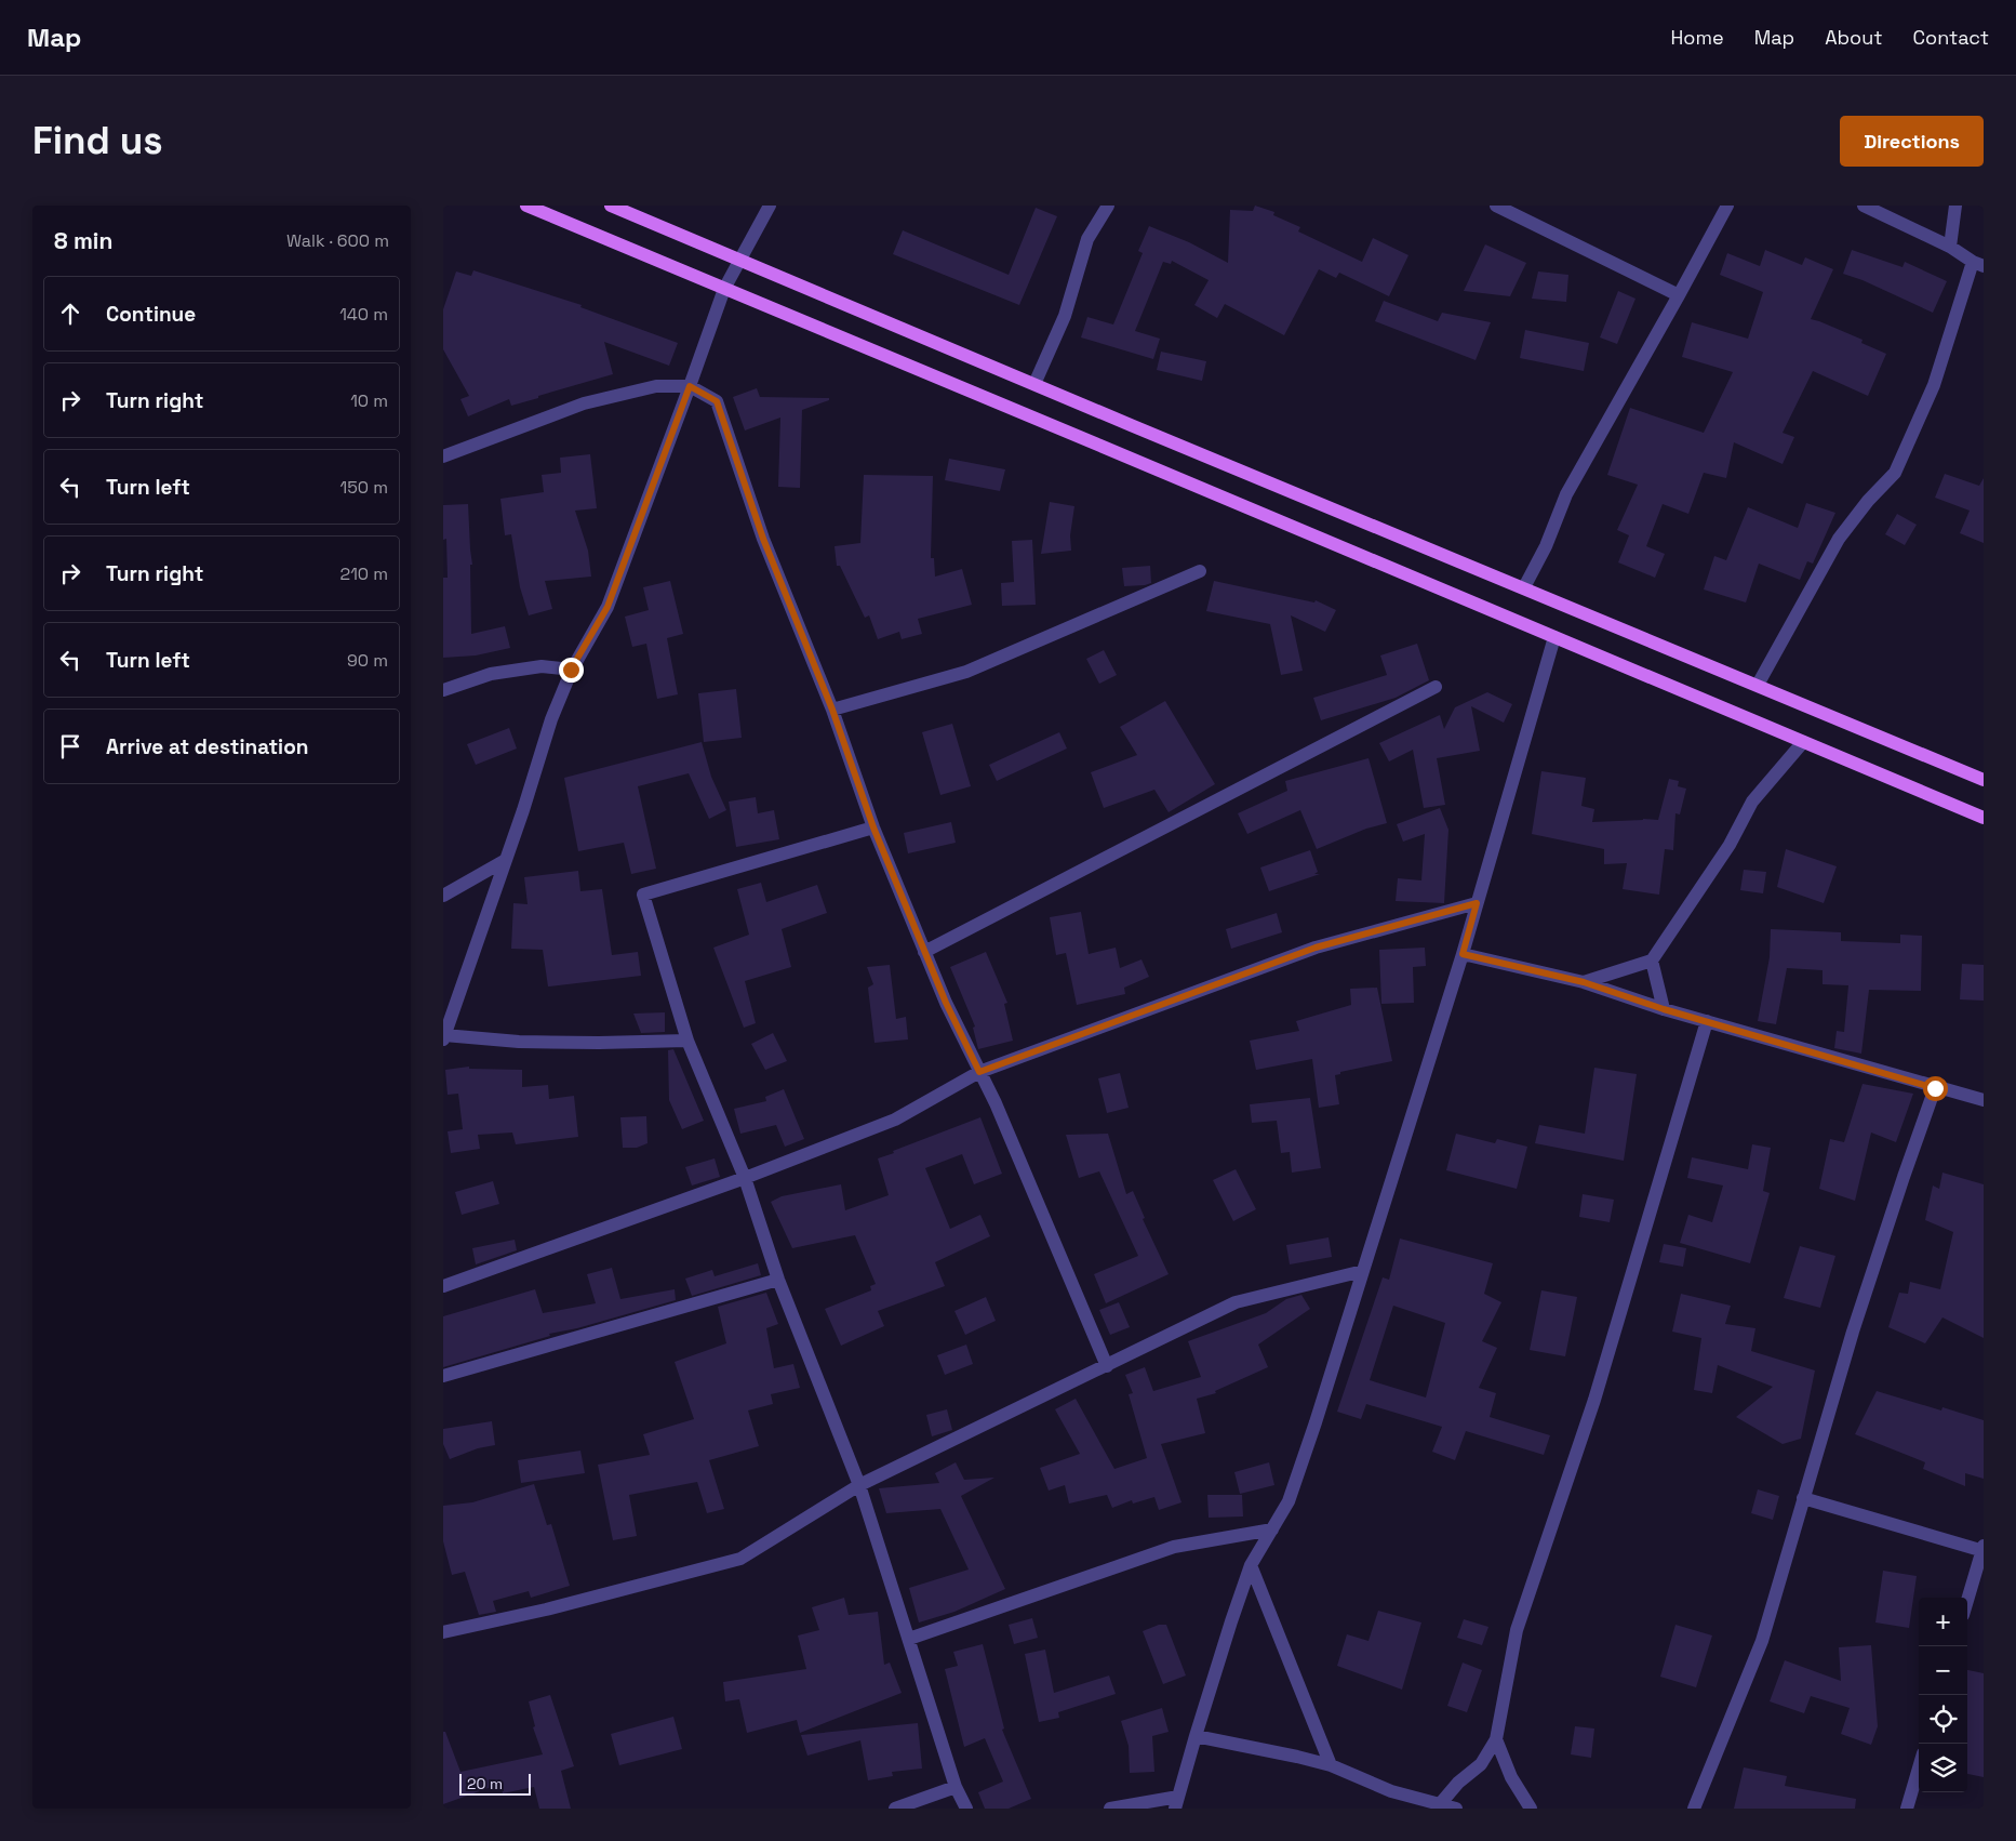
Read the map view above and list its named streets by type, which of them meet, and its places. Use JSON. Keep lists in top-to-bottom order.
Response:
{
  "scale_bar": "20 m",
  "page": {
    "header": "Map",
    "nav": [
      "Home",
      "Map",
      "About",
      "Contact"
    ],
    "buttons": "Directions",
    "title": "Find us",
    "heading": ["8 min", "Walk · 600 m"],
    "list": [
      ["Continue", "140 m"],
      ["Turn right", "10 m"],
      ["Turn left", "150 m"],
      ["Turn right", "210 m"],
      ["Turn left", "90 m"],
      "Arrive at destination"
    ],
    "map_buttons": ["+", "−"],
    "scale": "20 m"
  }
}
